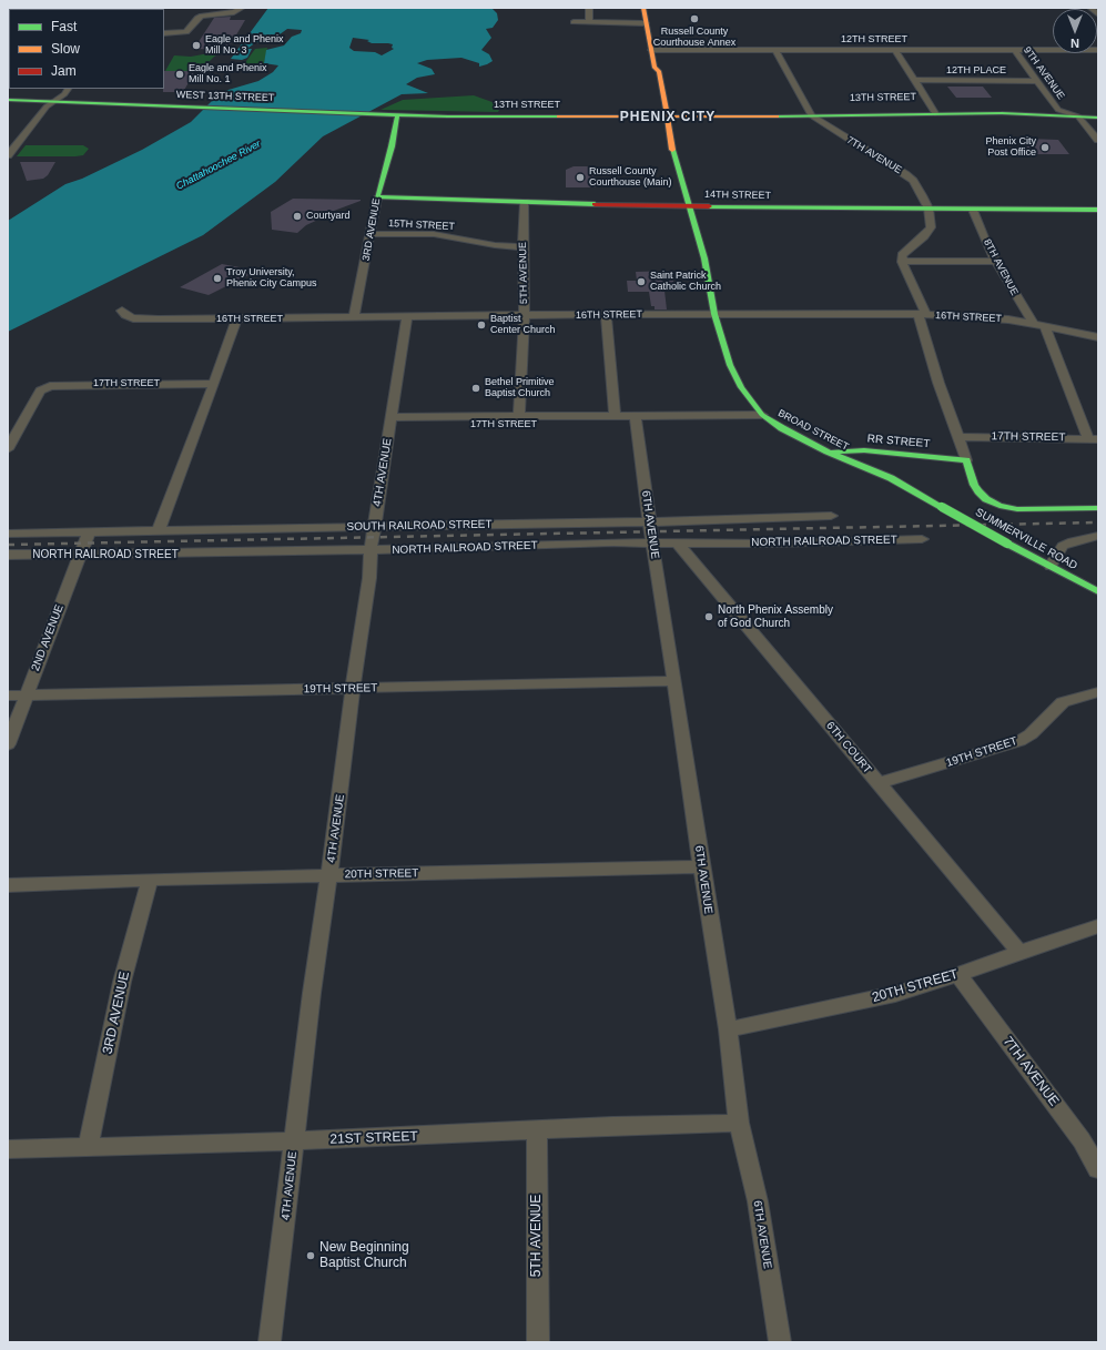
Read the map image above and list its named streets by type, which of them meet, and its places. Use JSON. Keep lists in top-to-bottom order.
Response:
{
  "streets": {
    "main road": [
      "WEST 13TH STREET",
      "13TH STREET",
      "14TH STREET",
      "3RD AVENUE",
      "BROAD STREET",
      "RR STREET",
      "SUMMERVILLE ROAD"
    ],
    "street": [
      "12TH STREET",
      "12TH PLACE",
      "9TH AVENUE",
      "7TH AVENUE",
      "15TH STREET",
      "8TH AVENUE",
      "5TH AVENUE",
      "16TH STREET",
      "17TH STREET",
      "4TH AVENUE",
      "6TH AVENUE",
      "SOUTH RAILROAD STREET",
      "NORTH RAILROAD STREET",
      "2ND AVENUE",
      "19TH STREET",
      "6TH COURT",
      "20TH STREET",
      "21ST STREET"
    ]
  },
  "crossings": [
    ["12TH STREET", "9TH AVENUE"],
    ["12TH STREET", "7TH AVENUE"],
    ["12TH STREET", "BROAD STREET"],
    ["12TH PLACE", "9TH AVENUE"],
    ["9TH AVENUE", "13TH STREET"],
    ["WEST 13TH STREET", "13TH STREET"],
    ["WEST 13TH STREET", "3RD AVENUE"],
    ["13TH STREET", "7TH AVENUE"],
    ["13TH STREET", "3RD AVENUE"],
    ["13TH STREET", "BROAD STREET"],
    ["7TH AVENUE", "14TH STREET"],
    ["7TH AVENUE", "20TH STREET"],
    ["14TH STREET", "3RD AVENUE"],
    ["14TH STREET", "8TH AVENUE"],
    ["14TH STREET", "5TH AVENUE"],
    ["14TH STREET", "BROAD STREET"],
    ["15TH STREET", "3RD AVENUE"],
    ["15TH STREET", "5TH AVENUE"],
    ["3RD AVENUE", "16TH STREET"],
    ["3RD AVENUE", "20TH STREET"],
    ["3RD AVENUE", "21ST STREET"],
    ["8TH AVENUE", "16TH STREET"],
    ["8TH AVENUE", "17TH STREET"],
    ["5TH AVENUE", "16TH STREET"],
    ["5TH AVENUE", "17TH STREET"],
    ["5TH AVENUE", "21ST STREET"],
    ["16TH STREET", "BROAD STREET"],
    ["16TH STREET", "4TH AVENUE"],
    ["17TH STREET", "BROAD STREET"],
    ["17TH STREET", "4TH AVENUE"],
    ["17TH STREET", "6TH AVENUE"],
    ["BROAD STREET", "RR STREET"],
    ["BROAD STREET", "SUMMERVILLE ROAD"],
    ["4TH AVENUE", "SOUTH RAILROAD STREET"],
    ["4TH AVENUE", "NORTH RAILROAD STREET"],
    ["4TH AVENUE", "19TH STREET"],
    ["4TH AVENUE", "20TH STREET"],
    ["4TH AVENUE", "21ST STREET"],
    ["6TH AVENUE", "SOUTH RAILROAD STREET"],
    ["6TH AVENUE", "NORTH RAILROAD STREET"],
    ["6TH AVENUE", "19TH STREET"],
    ["6TH AVENUE", "20TH STREET"],
    ["6TH AVENUE", "21ST STREET"],
    ["SOUTH RAILROAD STREET", "2ND AVENUE"],
    ["NORTH RAILROAD STREET", "2ND AVENUE"],
    ["NORTH RAILROAD STREET", "6TH COURT"],
    ["2ND AVENUE", "19TH STREET"],
    ["19TH STREET", "6TH COURT"],
    ["6TH COURT", "20TH STREET"]
  ],
  "districts": ["PHENIX CITY"],
  "water": ["Chattahoochee River"],
  "places": [
    "Russell County Courthouse Annex",
    "Eagle and Phenix Mill No. 3",
    "Eagle and Phenix Mill No. 1",
    "Phenix City Post Office",
    "Russell County Courthouse (Main)",
    "Courtyard",
    "Troy University, Phenix City Campus",
    "Saint Patrick Catholic Church",
    "Baptist Center Church",
    "Bethel Primitive Baptist Church",
    "North Phenix Assembly of God Church",
    "New Beginning Baptist Church"
  ],
  "legend": ["Fast", "Slow", "Jam"],
  "north": "bottom"
}
